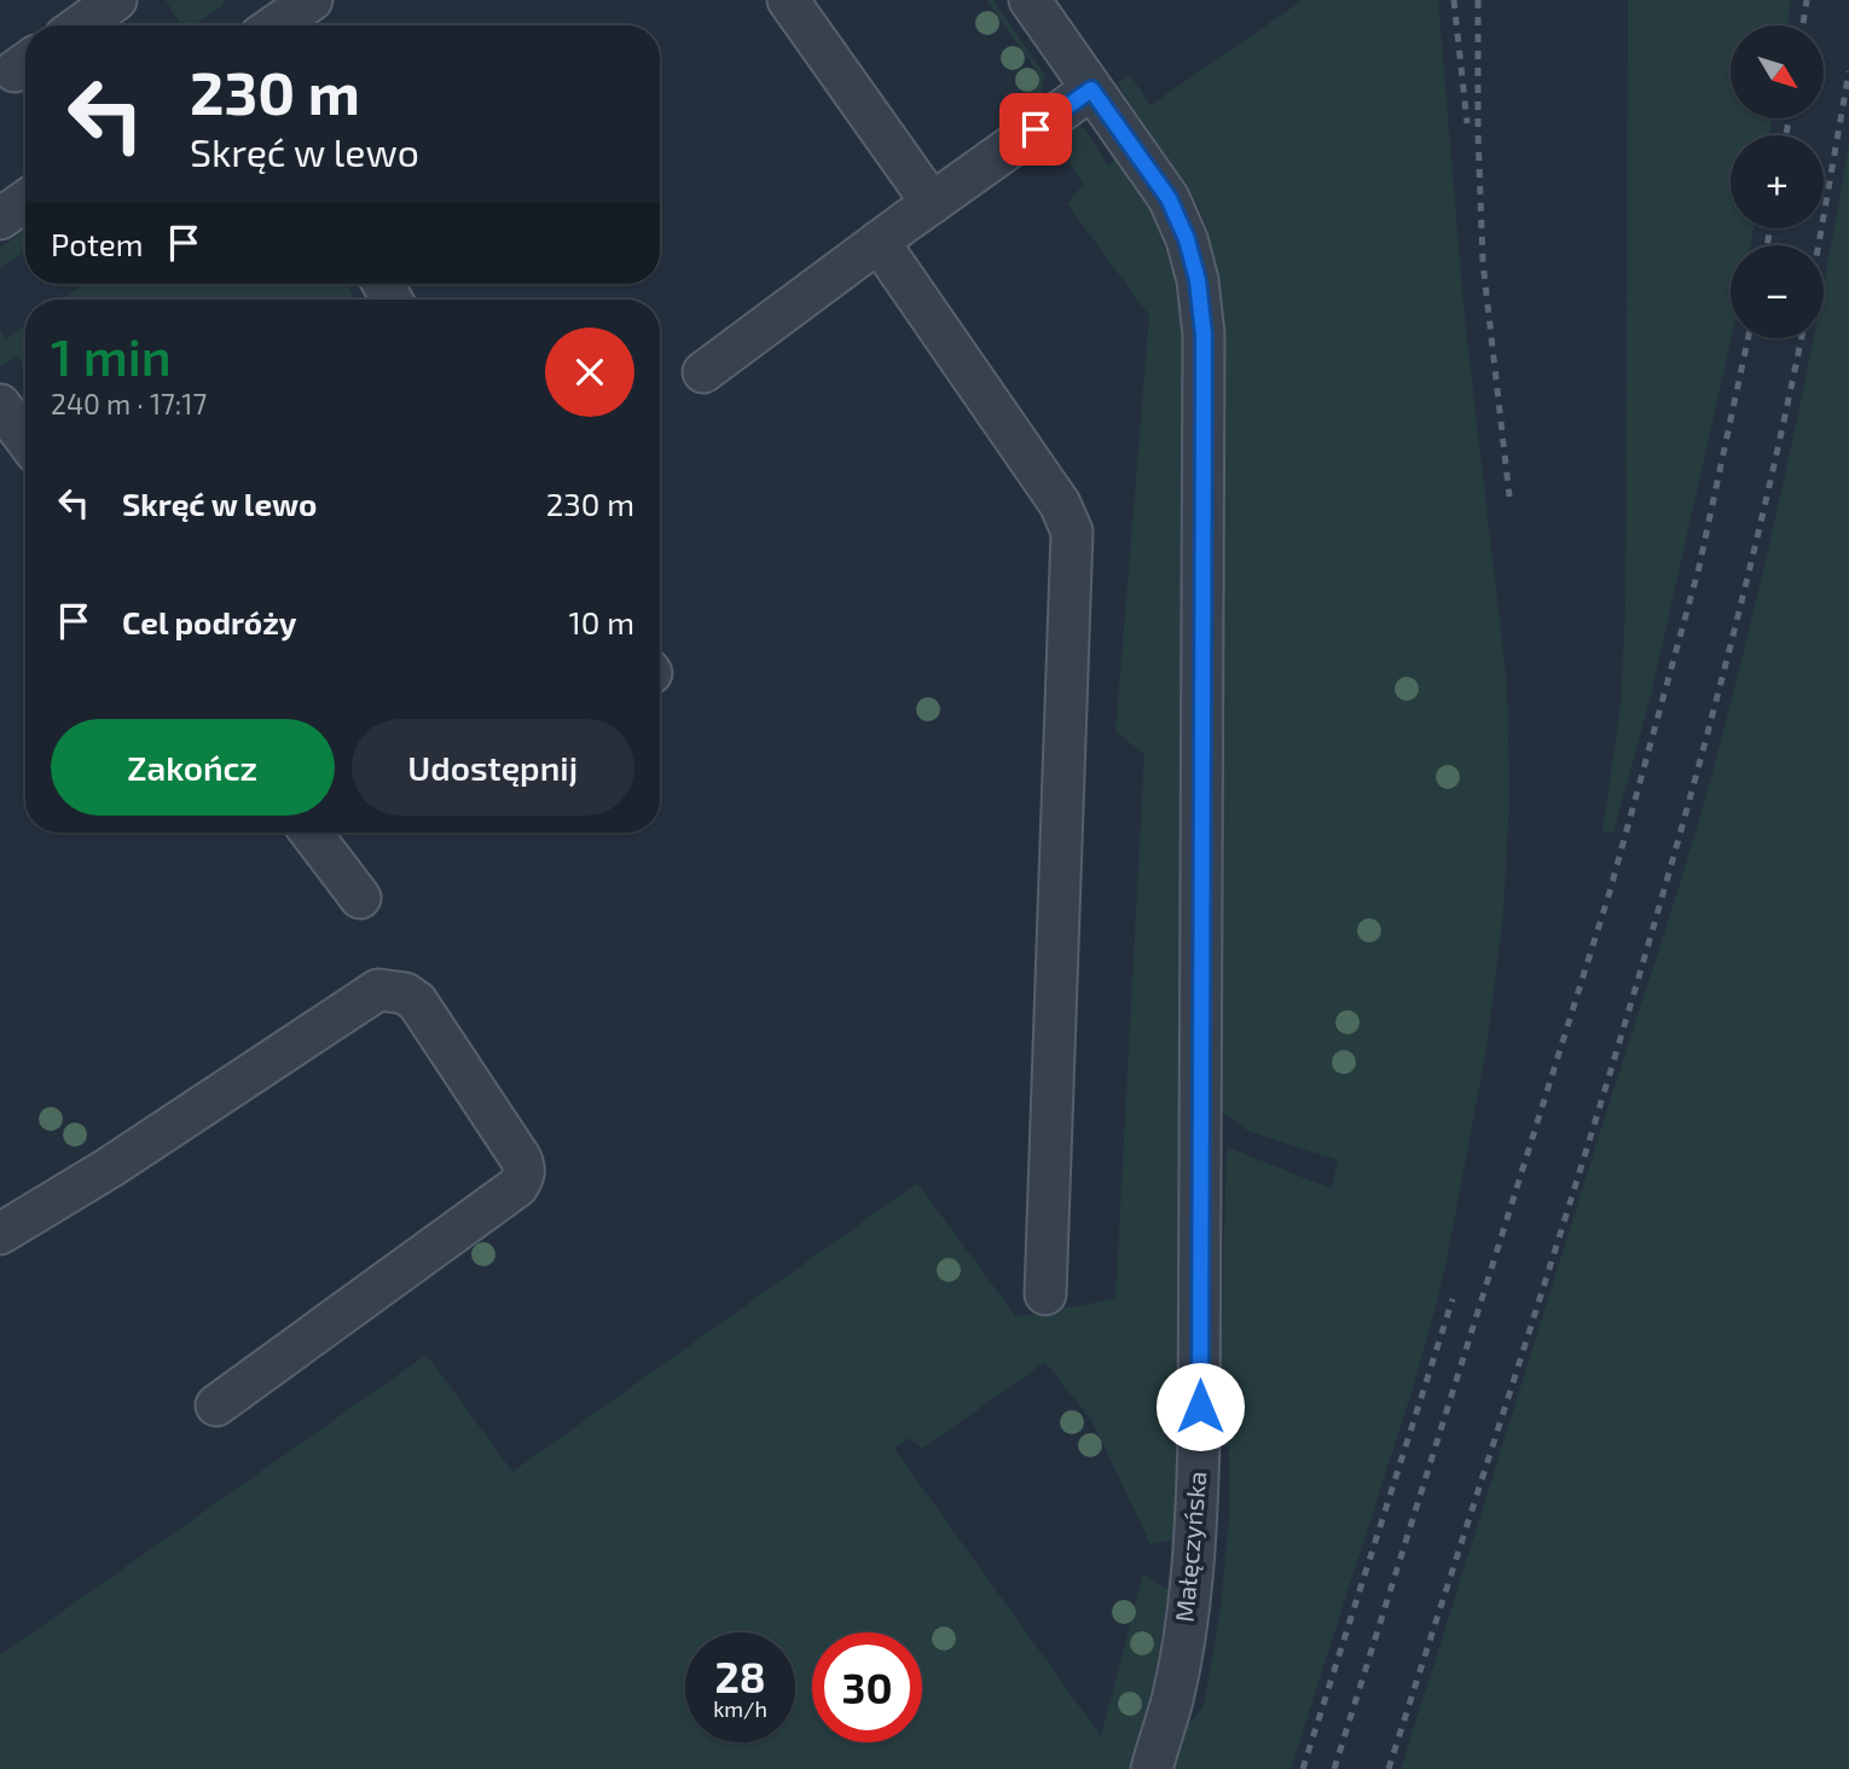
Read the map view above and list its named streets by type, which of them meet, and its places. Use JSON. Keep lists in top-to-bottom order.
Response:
{
  "streets": {
    "street": ["Małęczyńska"]
  },
  "north": "bottom right",
  "page": {
    "map_buttons": ["+", "−"],
    "turn": ["230 m", "Skręć w lewo"],
    "then": "Potem",
    "heading": ["1 min", "240 m · 17:17"],
    "list": [
      {
        "name": "Skręć w lewo",
        "value": "230 m"
      },
      {
        "name": "Cel podróży",
        "value": "10 m"
      }
    ],
    "buttons": ["Zakończ", "Udostępnij"],
    "speed": "28 km/h",
    "limit": "30"
  }
}
